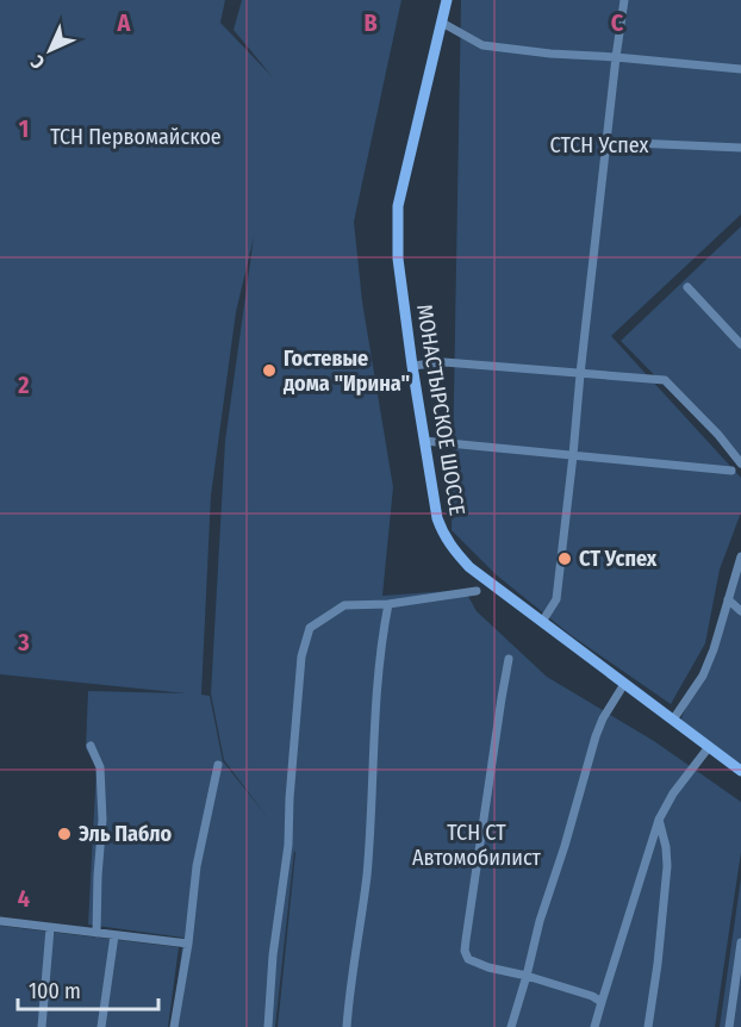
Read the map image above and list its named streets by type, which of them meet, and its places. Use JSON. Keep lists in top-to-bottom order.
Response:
{
  "streets": {
    "main road": ["МОНАСТЫРСКОЕ ШОССЕ"]
  },
  "parks": ["ТСН Первомайское", "СТСН Успех", "ТСН СТ Автомобилист"],
  "places": ["Гостевые дома \"Ирина\"", "СТ Успех", "Эль Пабло"],
  "scale_bar": "100 m",
  "north": "bottom left",
  "grid": {
    "columns": ["A", "B", "C"],
    "rows": [
      "1",
      "2",
      "3",
      "4"
    ]
  }
}
